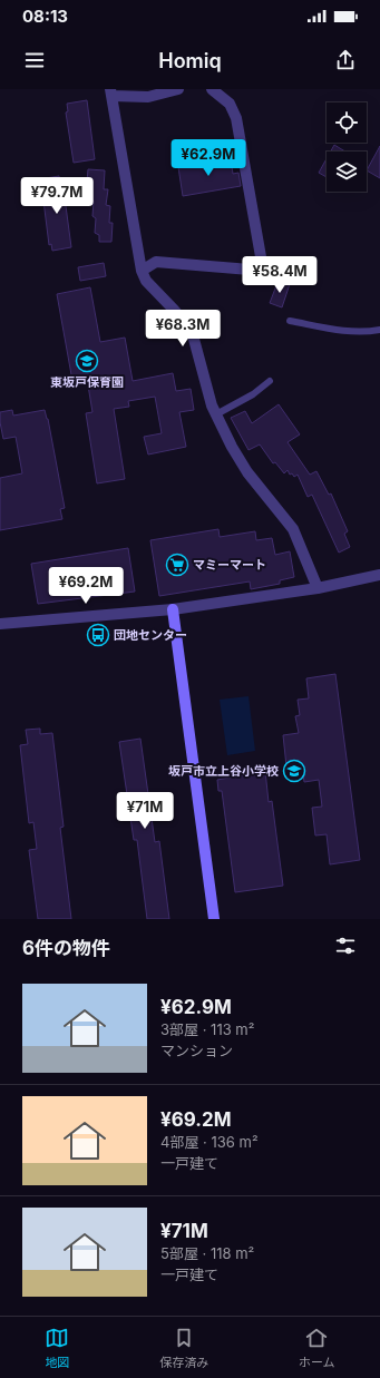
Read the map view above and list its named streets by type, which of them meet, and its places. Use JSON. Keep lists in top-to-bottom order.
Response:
{
  "places": {
    "school or university": ["東坂戸保育園", "坂戸市立上谷小学校"],
    "supermarket": ["マミーマート"],
    "bus stop": ["団地センター"]
  },
  "page": {
    "status": "08:13",
    "header": "Homiq",
    "price": [
      "¥62.9M",
      "¥79.7M",
      "¥58.4M",
      "¥68.3M",
      "¥69.2M",
      "¥71M"
    ],
    "heading": "6件の物件",
    "list": [
      {
        "name": "¥62.9M",
        "note": "3部屋 · 113 m² · マンション"
      },
      {
        "name": "¥69.2M",
        "note": "4部屋 · 136 m² · 一戸建て"
      },
      {
        "name": "¥71M",
        "note": "5部屋 · 118 m² · 一戸建て"
      }
    ],
    "tabs": ["地図", "保存済み", "ホーム"]
  }
}
